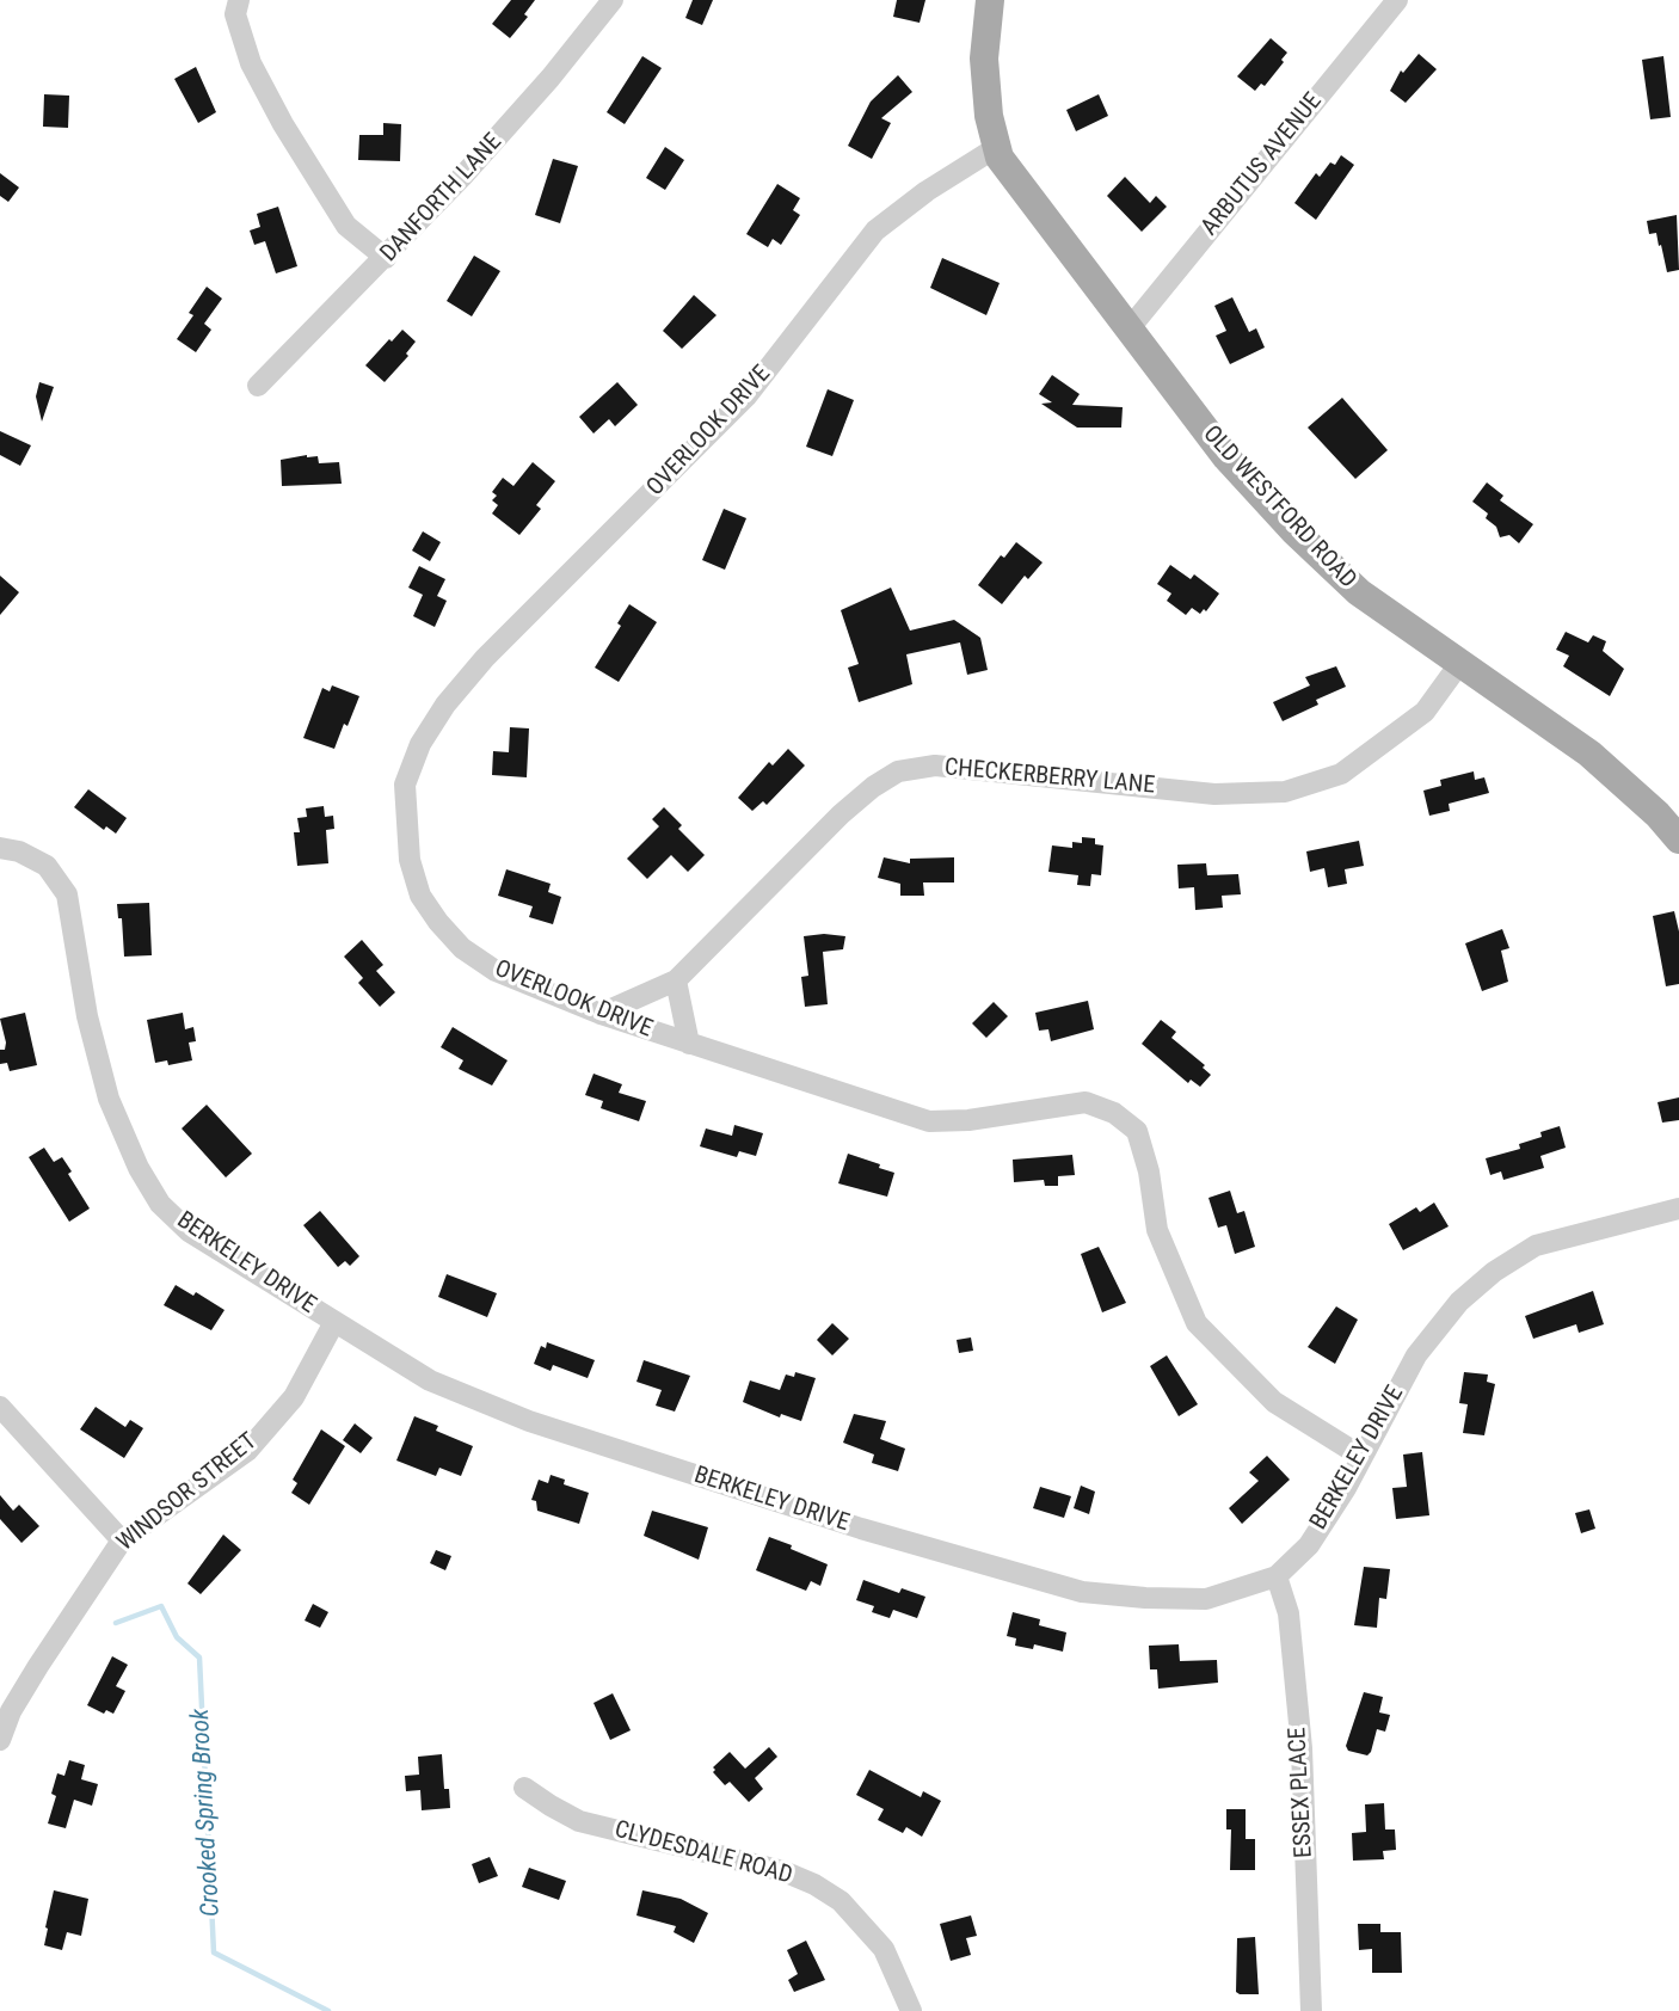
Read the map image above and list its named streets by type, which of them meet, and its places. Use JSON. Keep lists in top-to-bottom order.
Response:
{
  "streets": {
    "main road": ["OLD WESTFORD ROAD"],
    "street": [
      "ARBUTUS AVENUE",
      "DANFORTH LANE",
      "OVERLOOK DRIVE",
      "CHECKERBERRY LANE",
      "BERKELEY DRIVE",
      "WINDSOR STREET",
      "ESSEX PLACE",
      "CLYDESDALE ROAD"
    ]
  },
  "crossings": [
    ["ARBUTUS AVENUE", "OLD WESTFORD ROAD"],
    ["OVERLOOK DRIVE", "OLD WESTFORD ROAD"],
    ["OVERLOOK DRIVE", "CHECKERBERRY LANE"],
    ["OVERLOOK DRIVE", "BERKELEY DRIVE"],
    ["OLD WESTFORD ROAD", "CHECKERBERRY LANE"],
    ["BERKELEY DRIVE", "WINDSOR STREET"],
    ["BERKELEY DRIVE", "ESSEX PLACE"]
  ],
  "water": ["Crooked Spring Brook"]
}
